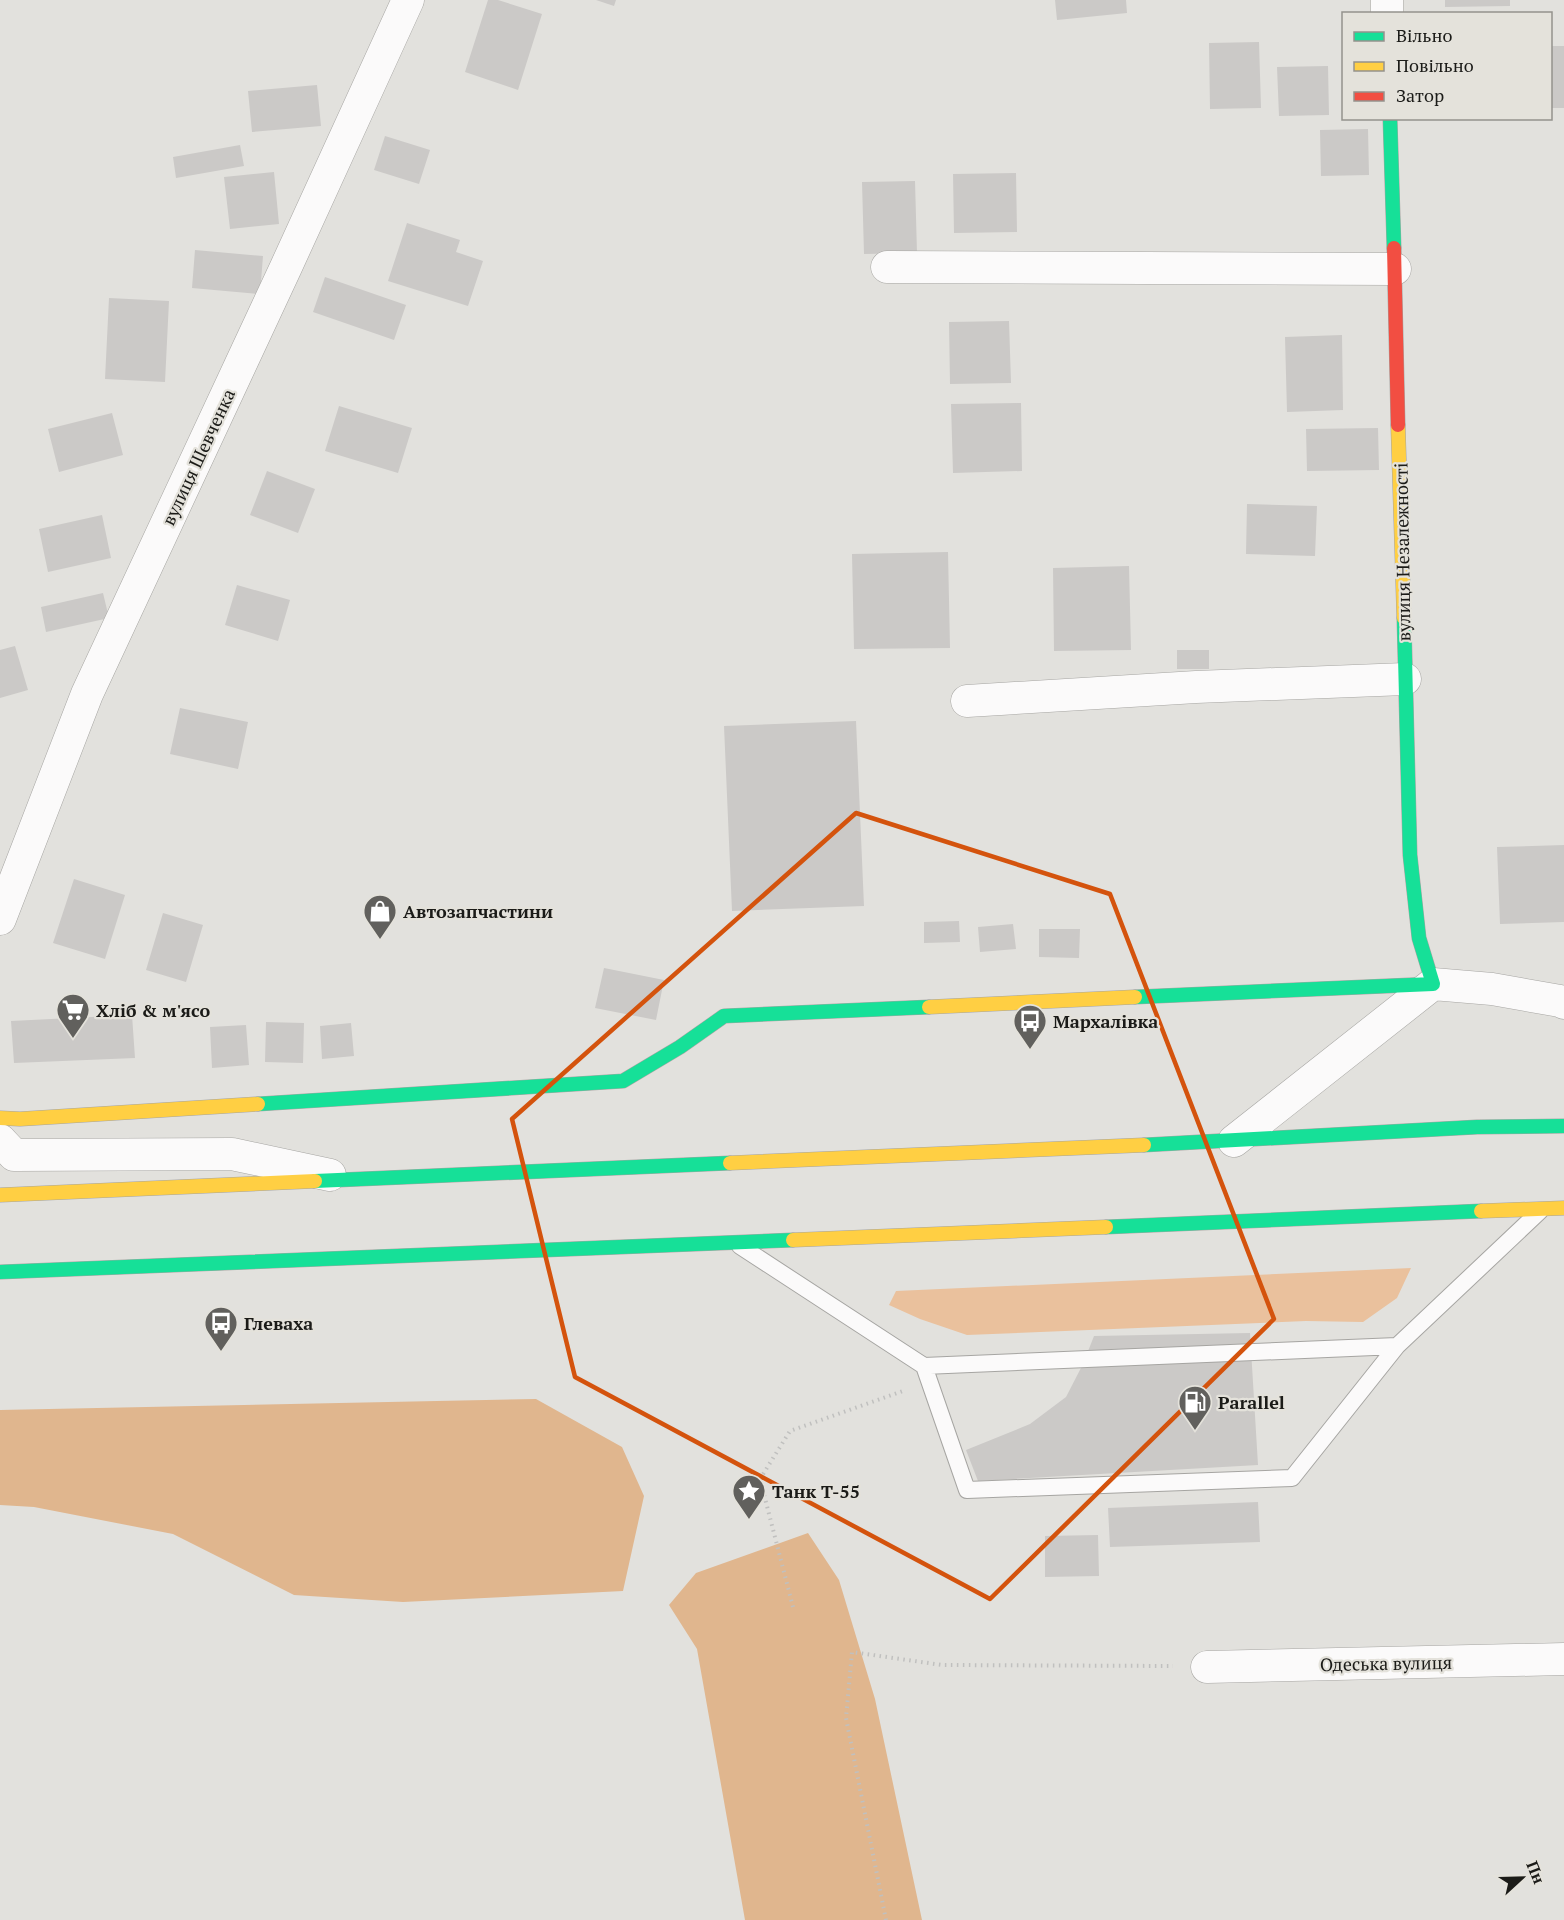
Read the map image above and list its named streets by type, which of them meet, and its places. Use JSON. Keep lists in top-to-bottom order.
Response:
{
  "streets": {
    "main road": ["вулиця Незалежності"],
    "street": ["вулиця Шевченка", "Одеська вулиця"]
  },
  "places": {
    "shop": ["Автозапчастини"],
    "supermarket": ["Хліб & м'ясо"],
    "bus stop": ["Мархалівка", "Глеваха"],
    "fuel station": ["Parallel"],
    "place": ["Танк Т-55"]
  },
  "legend": ["Вільно", "Повільно", "Затор"],
  "north": "right"
}
